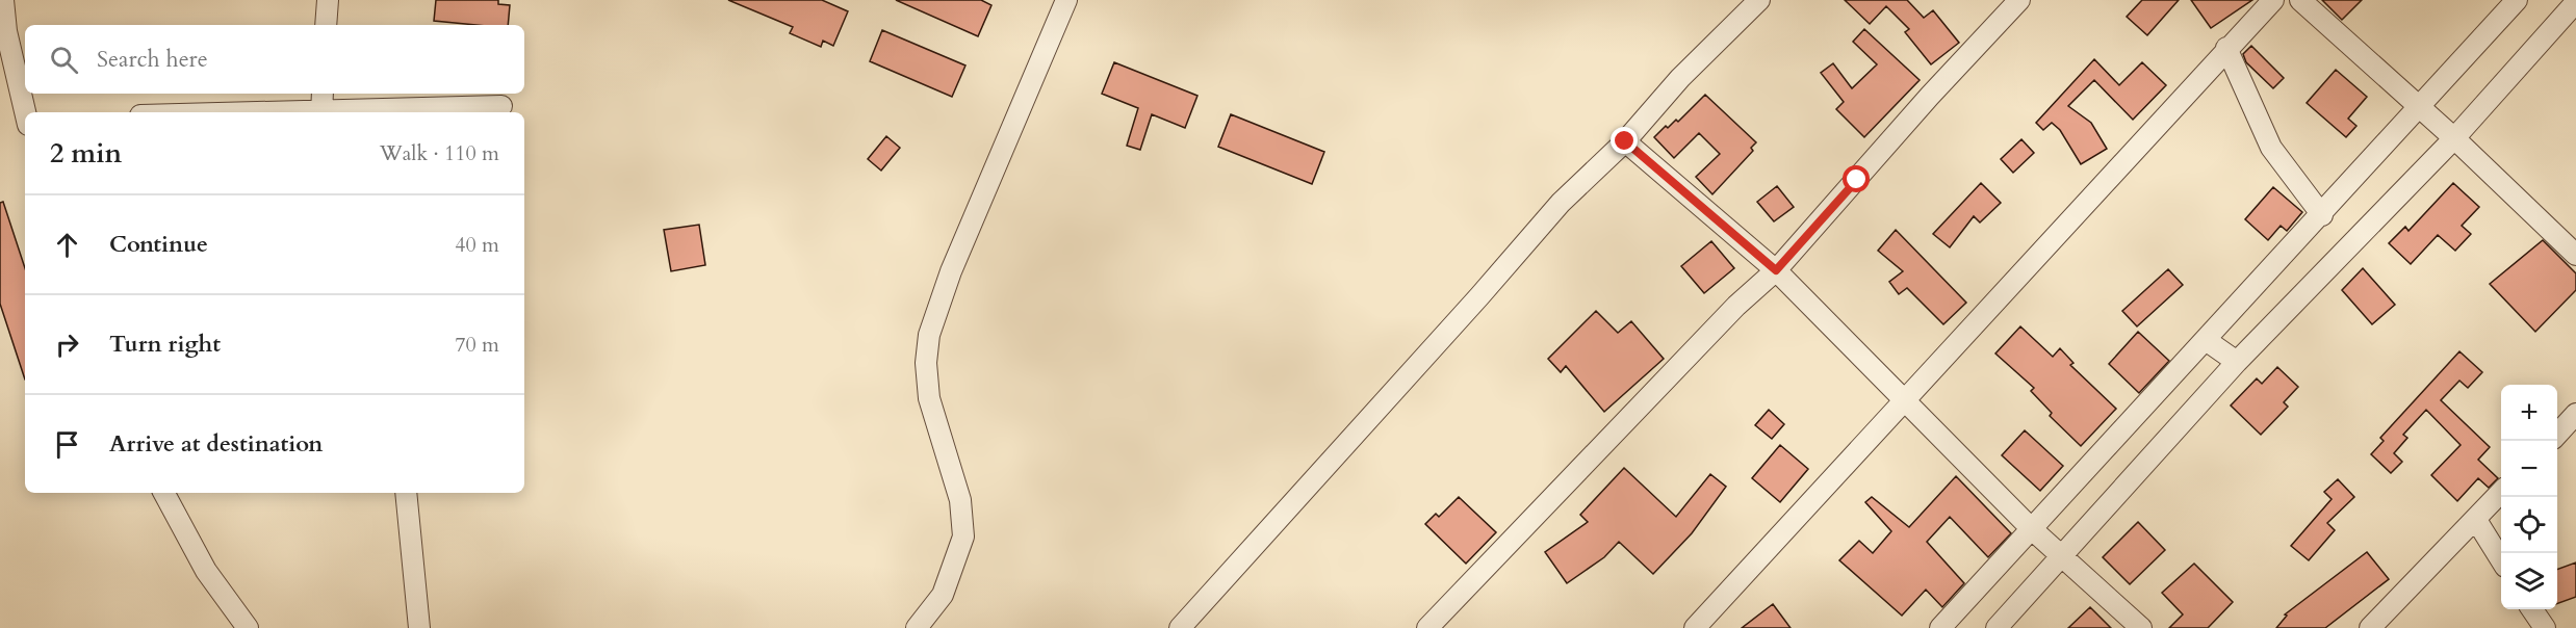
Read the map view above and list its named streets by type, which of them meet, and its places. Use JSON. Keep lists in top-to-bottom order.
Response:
{
  "page": {
    "search": "Search here",
    "heading": ["2 min", "Walk · 110 m"],
    "list": [
      ["Continue", "40 m"],
      ["Turn right", "70 m"],
      "Arrive at destination"
    ],
    "map_buttons": ["+", "−"]
  }
}
